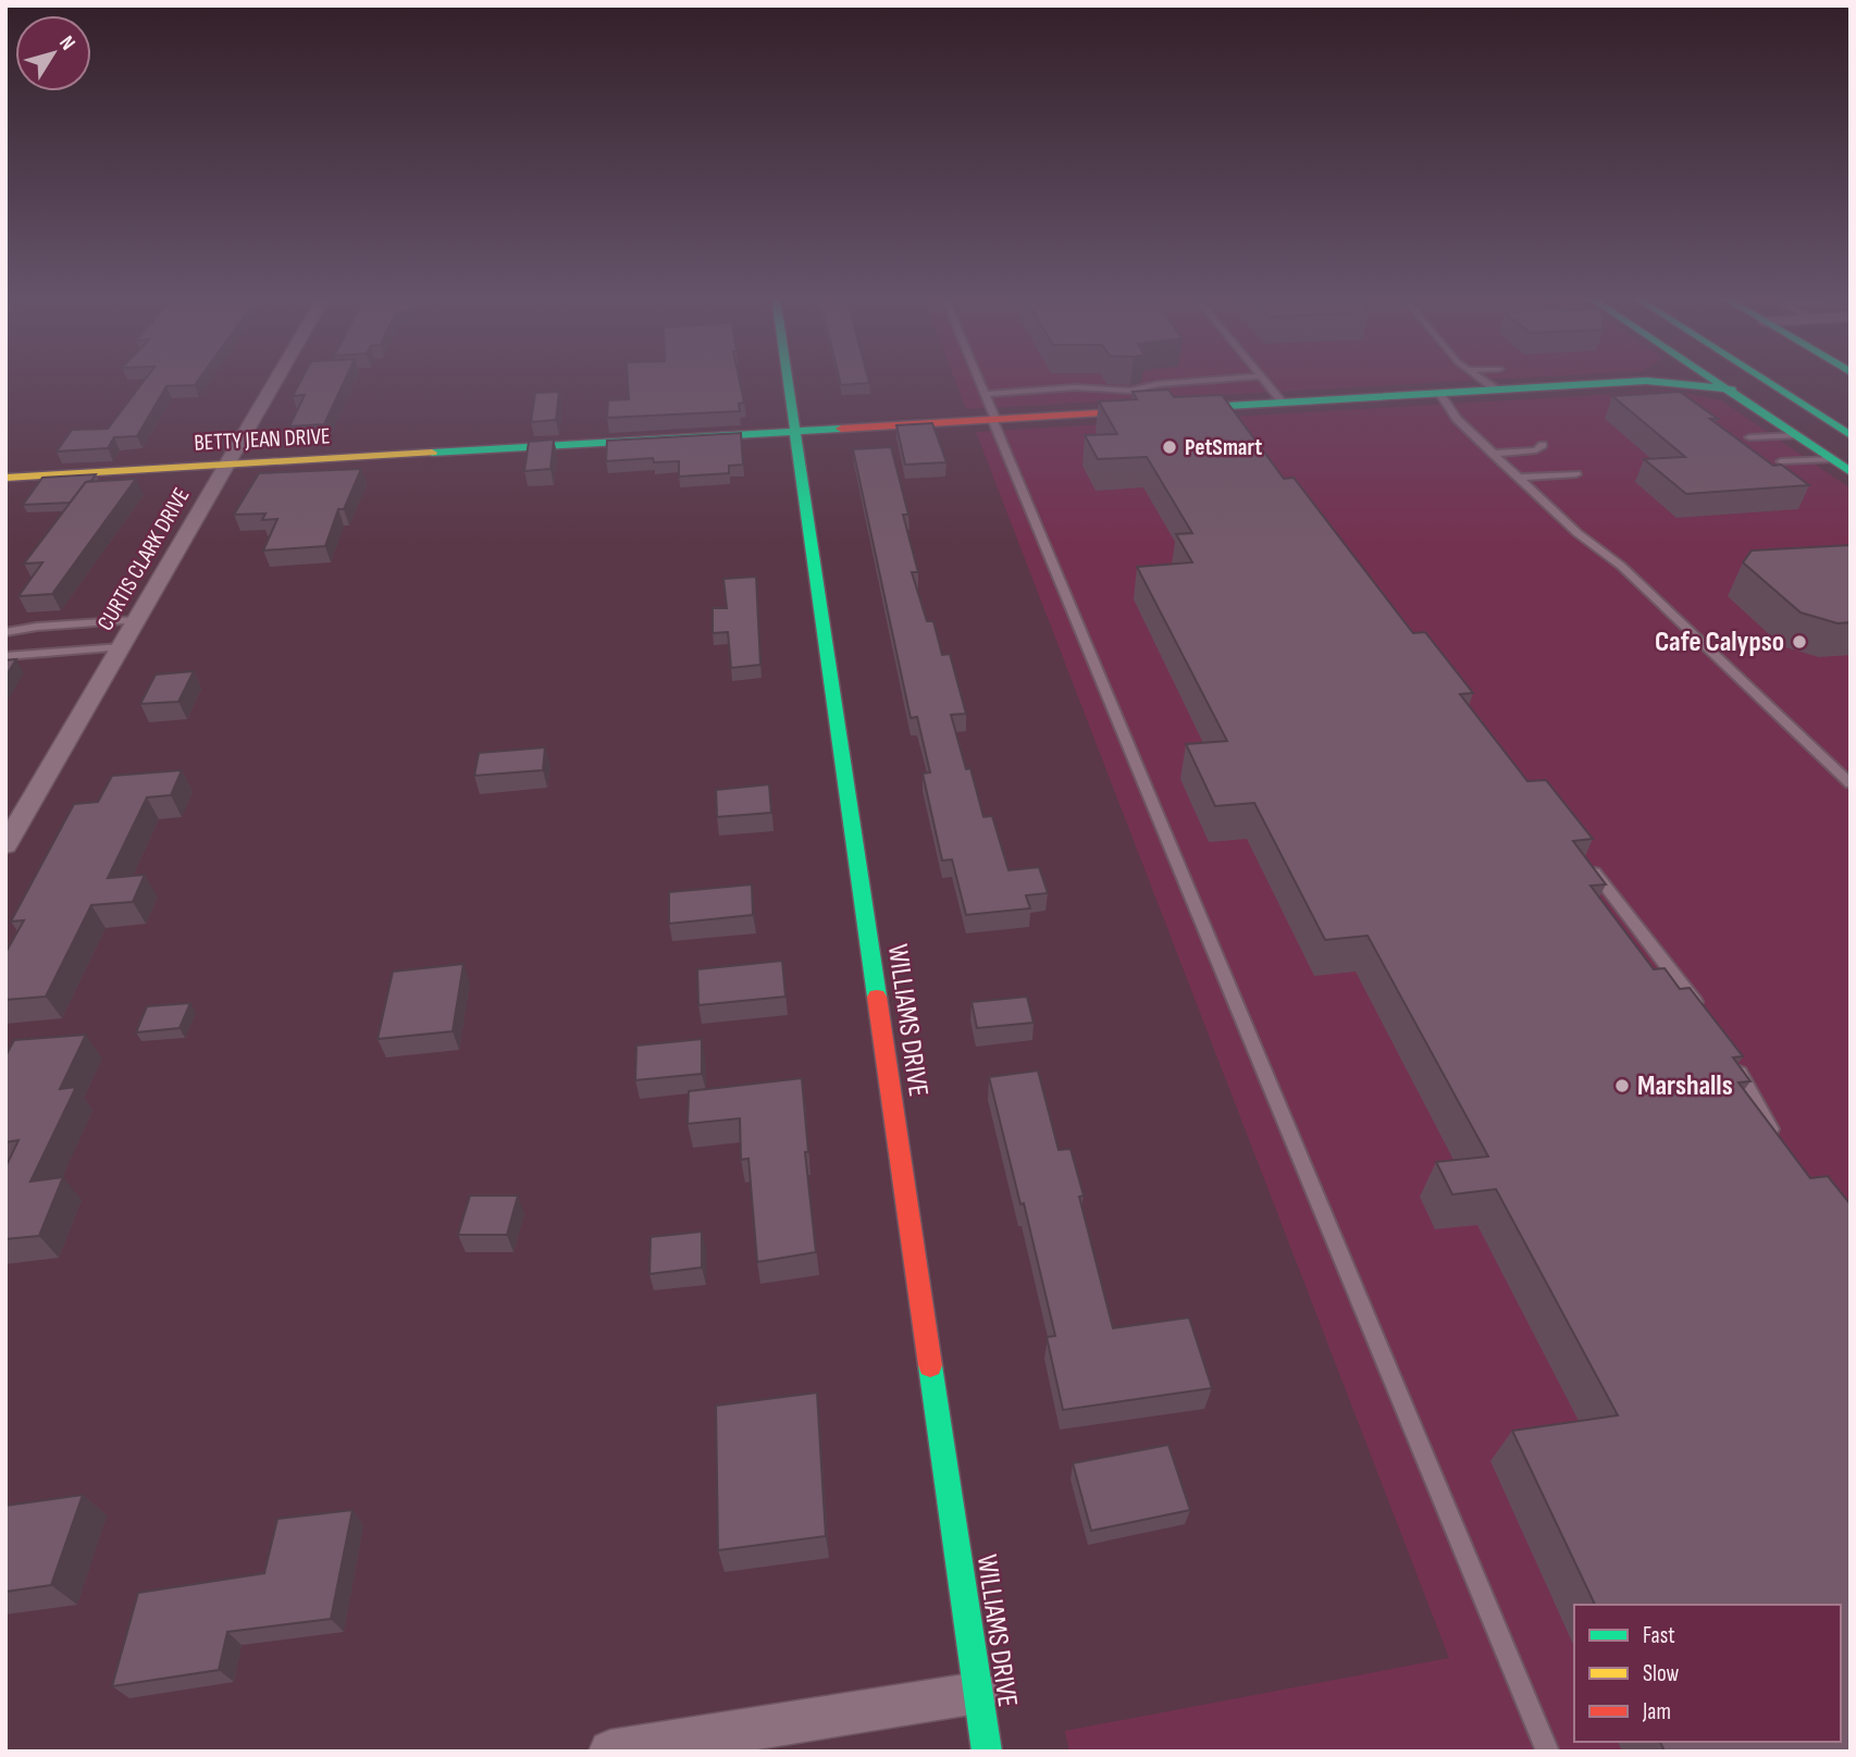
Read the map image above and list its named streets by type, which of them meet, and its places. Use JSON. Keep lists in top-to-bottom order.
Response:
{
  "streets": {
    "main road": ["BETTY JEAN DRIVE", "WILLIAMS DRIVE"],
    "street": ["CURTIS CLARK DRIVE"]
  },
  "crossings": [
    ["BETTY JEAN DRIVE", "CURTIS CLARK DRIVE"],
    ["BETTY JEAN DRIVE", "WILLIAMS DRIVE"]
  ],
  "places": ["PetSmart", "Cafe Calypso", "Marshalls"],
  "legend": ["Fast", "Slow", "Jam"],
  "north": "top right"
}
